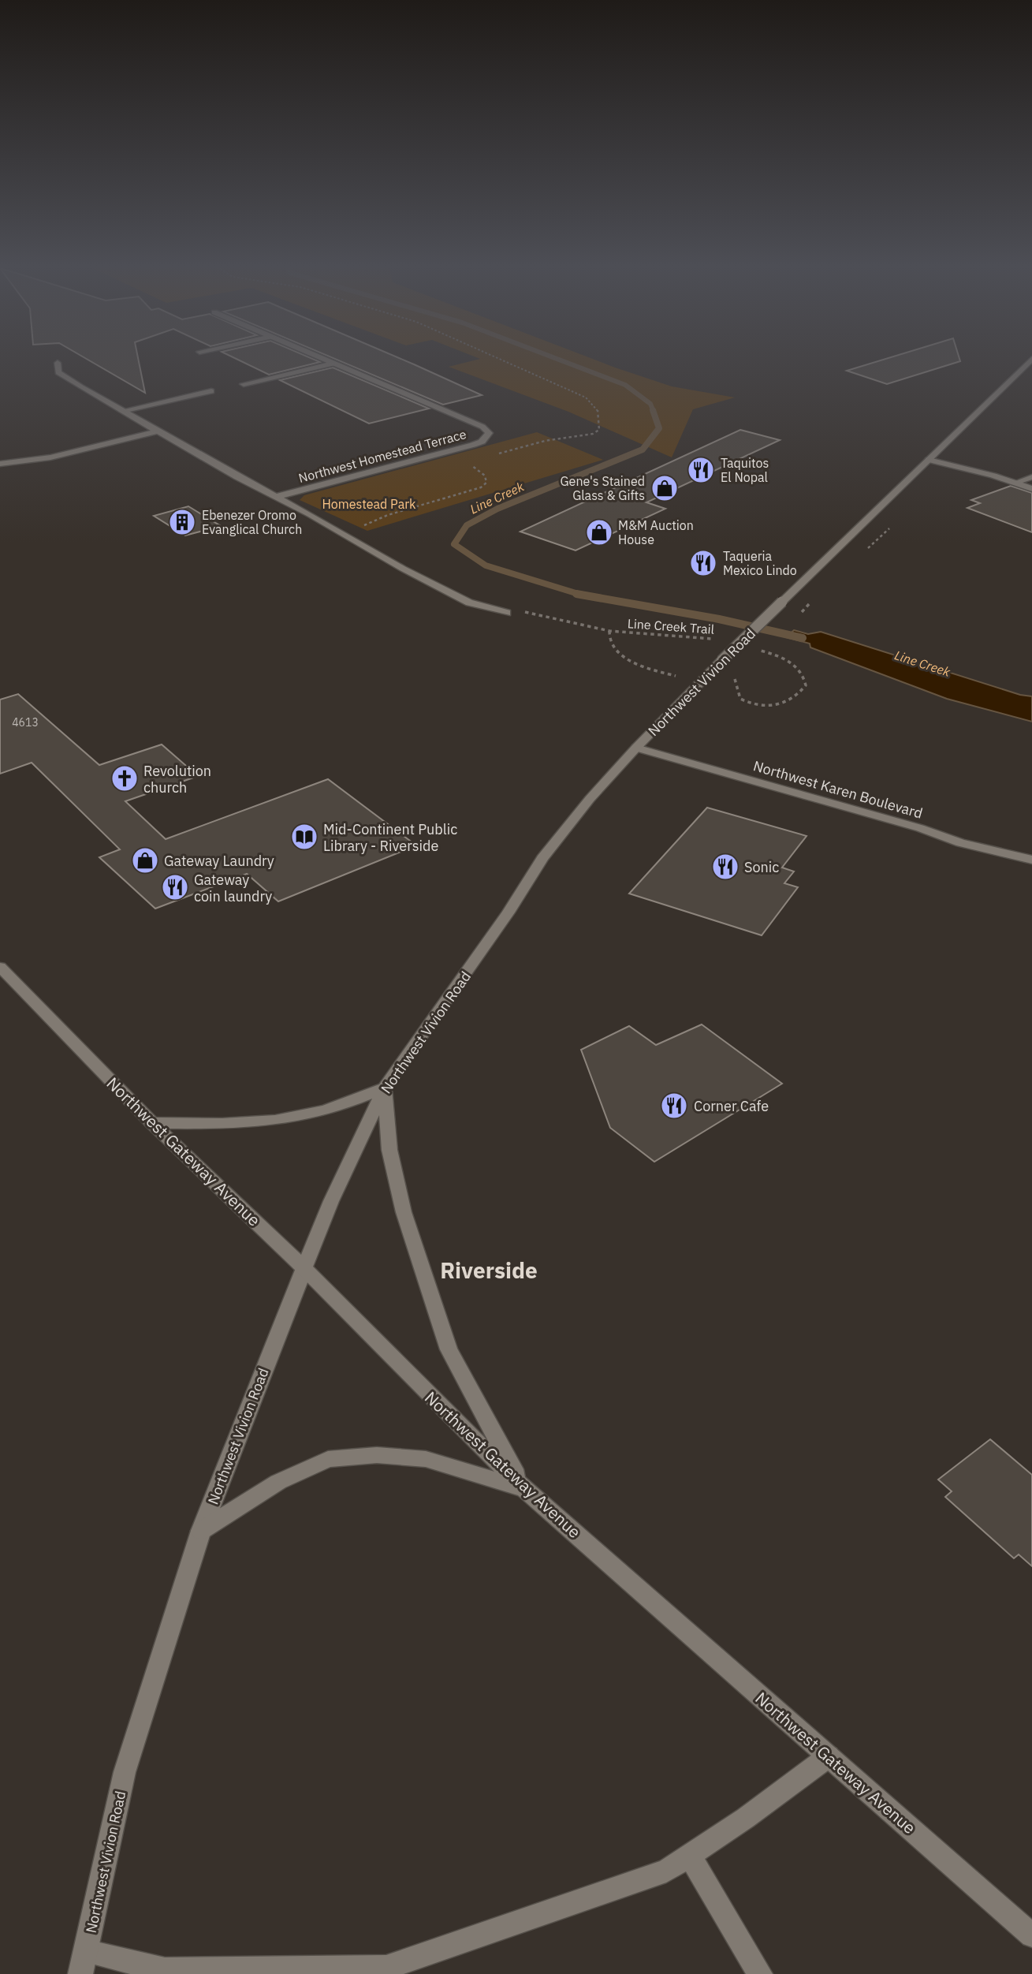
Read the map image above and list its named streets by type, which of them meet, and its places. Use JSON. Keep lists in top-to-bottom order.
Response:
{
  "streets": {
    "main road": [
      "Northwest Homestead Terrace",
      "Northwest Vivion Road",
      "Northwest Karen Boulevard",
      "Northwest Gateway Avenue"
    ],
    "path": ["Line Creek Trail"]
  },
  "crossings": [
    ["Northwest Vivion Road", "Northwest Karen Boulevard"],
    ["Northwest Vivion Road", "Northwest Gateway Avenue"]
  ],
  "districts": ["Riverside"],
  "water": ["Line Creek"],
  "parks": ["Homestead Park"],
  "places": {
    "restaurant": [
      "Taquitos El Nopal",
      "Taqueria Mexico Lindo",
      "Sonic",
      "Gateway coin laundry",
      "Corner Cafe"
    ],
    "shop": ["Gene's Stained Glass & Gifts", "M&M Auction House", "Gateway Laundry"],
    "building": ["Ebenezer Oromo Evanglical Church"],
    "church": ["Revolution church"],
    "library": ["Mid-Continent Public Library - Riverside"]
  },
  "house_numbers": ["4613"]
}
